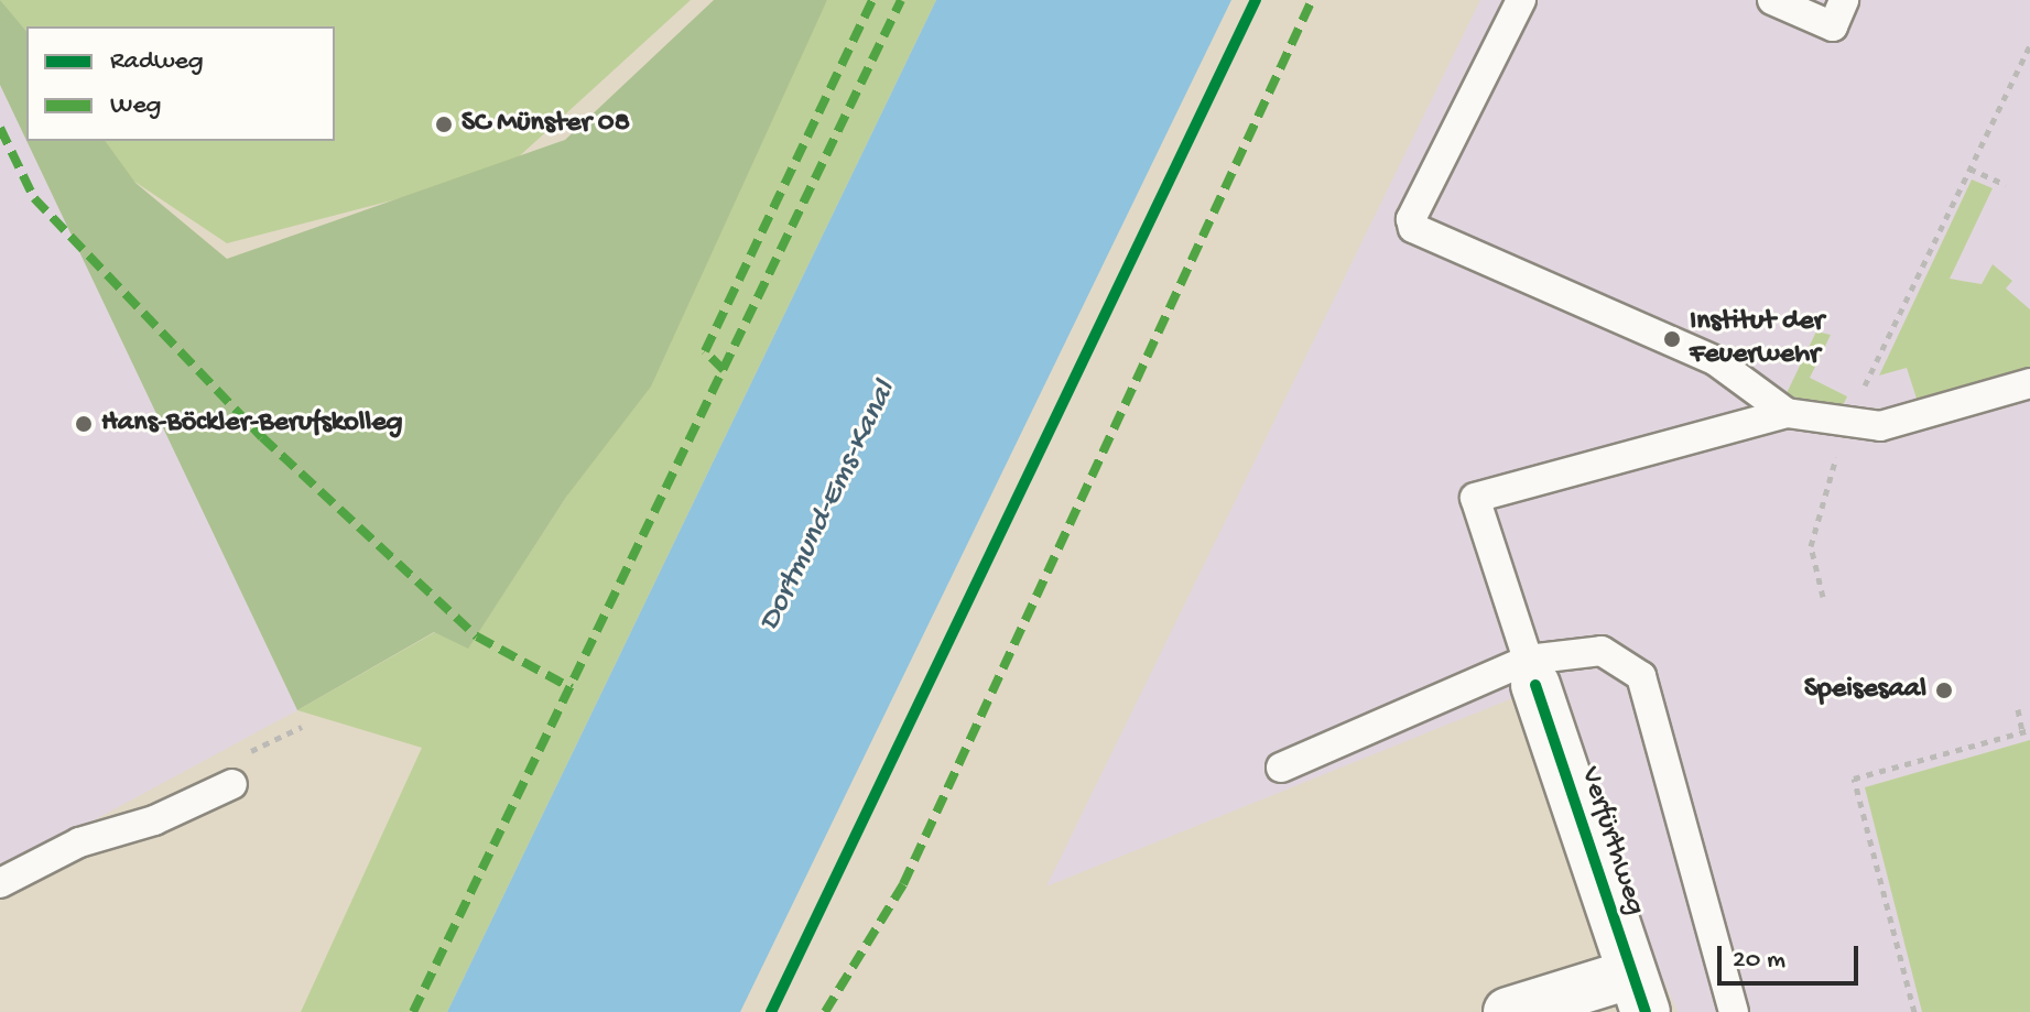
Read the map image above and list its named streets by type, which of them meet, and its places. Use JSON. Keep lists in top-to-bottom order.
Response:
{
  "streets": {
    "street": ["Verfürthweg"]
  },
  "water": ["Dortmund-Ems-Kanal"],
  "places": [
    "SC Münster 08",
    "Institut der Feuerwehr",
    "Hans-Böckler-Berufskolleg",
    "Speisesaal"
  ],
  "legend": ["Radweg", "Weg"],
  "scale_bar": "20 m"
}
